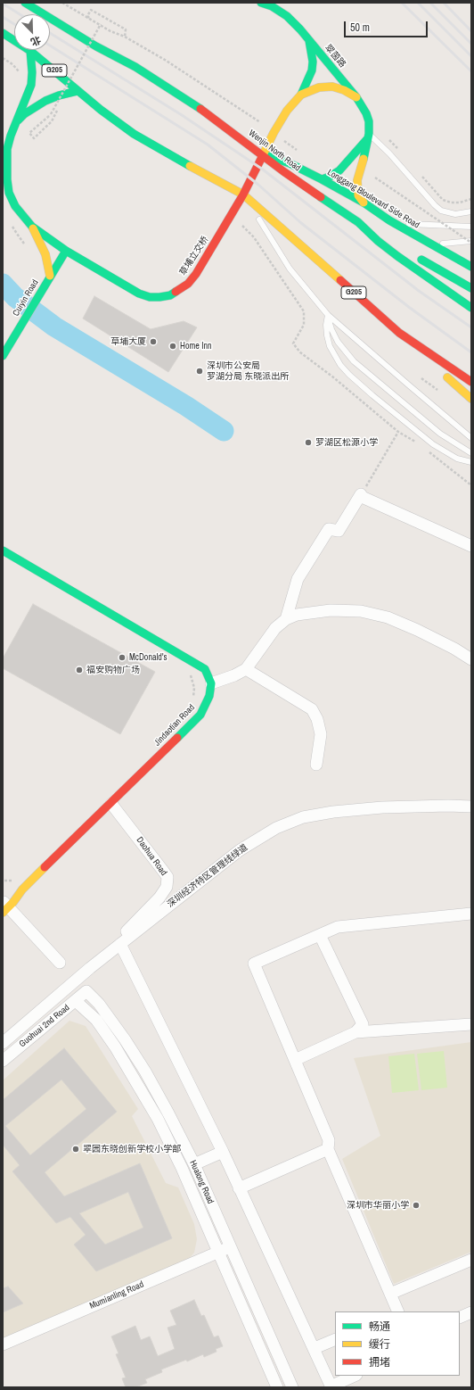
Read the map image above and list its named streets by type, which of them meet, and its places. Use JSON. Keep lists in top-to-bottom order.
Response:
{
  "streets": {
    "main road": [
      "翠茵路",
      "G205",
      "Wenjin North Road",
      "Longgang Bloulevard Side Road",
      "草埔立交桥",
      "Cuiyin Road",
      "Jindaotian Road"
    ],
    "street": [
      "Daohua Road",
      "深圳经济特区管理线绿道",
      "Guohuai 2nd Road",
      "Hualong Road",
      "Mumianling Road"
    ]
  },
  "crossings": [
    ["翠茵路", "Wenjin North Road"],
    ["翠茵路", "Longgang Bloulevard Side Road"],
    ["翠茵路", "草埔立交桥"],
    ["G205", "草埔立交桥"],
    ["Wenjin North Road", "Longgang Bloulevard Side Road"],
    ["Wenjin North Road", "草埔立交桥"],
    ["Longgang Bloulevard Side Road", "草埔立交桥"],
    ["草埔立交桥", "Cuiyin Road"],
    ["Jindaotian Road", "Daohua Road"],
    ["Daohua Road", "深圳经济特区管理线绿道"],
    ["Guohuai 2nd Road", "Hualong Road"],
    ["Hualong Road", "Mumianling Road"]
  ],
  "places": [
    "草埔大厦",
    "Home Inn",
    "深圳市公安局 罗湖分局 东晓派出所",
    "罗湖区松源小学",
    "McDonald's",
    "福安购物广场",
    "翠园东晓创新学校小学部",
    "深圳市华丽小学"
  ],
  "legend": ["畅通", "缓行", "拥堵"],
  "scale_bar": "50 m",
  "north": "bottom right"
}
